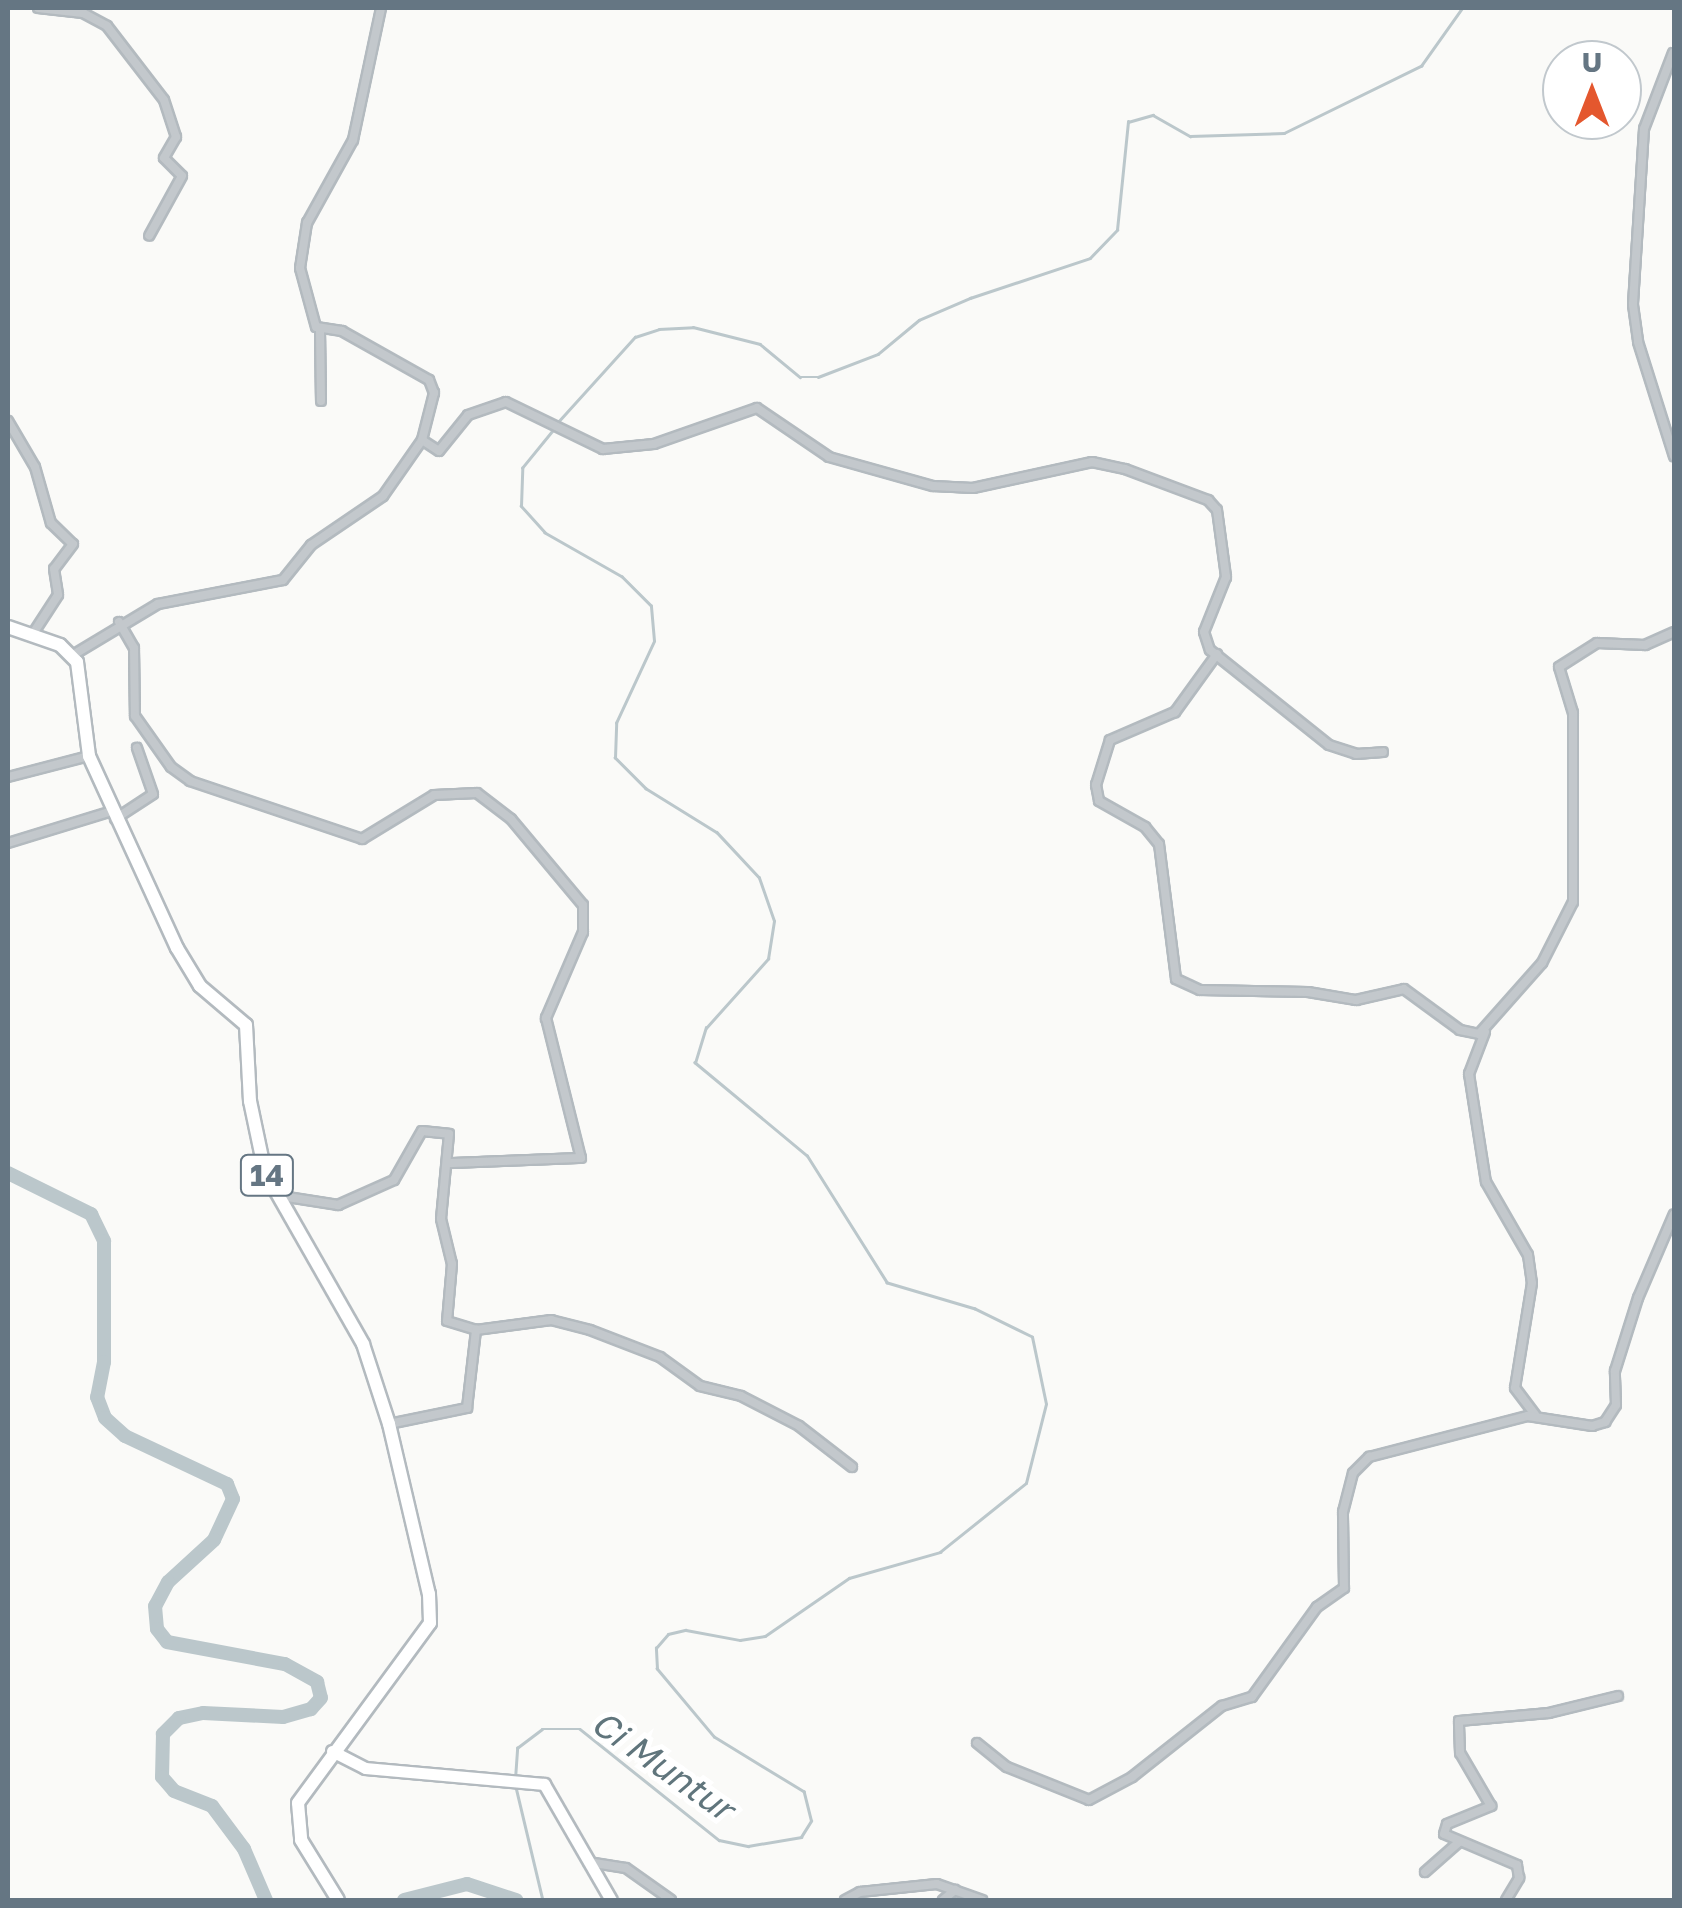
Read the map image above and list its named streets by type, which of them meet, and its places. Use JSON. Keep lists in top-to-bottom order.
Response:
{
  "streets": {
    "highway": ["14"]
  },
  "water": ["Ci Muntur"],
  "north": "top"
}
